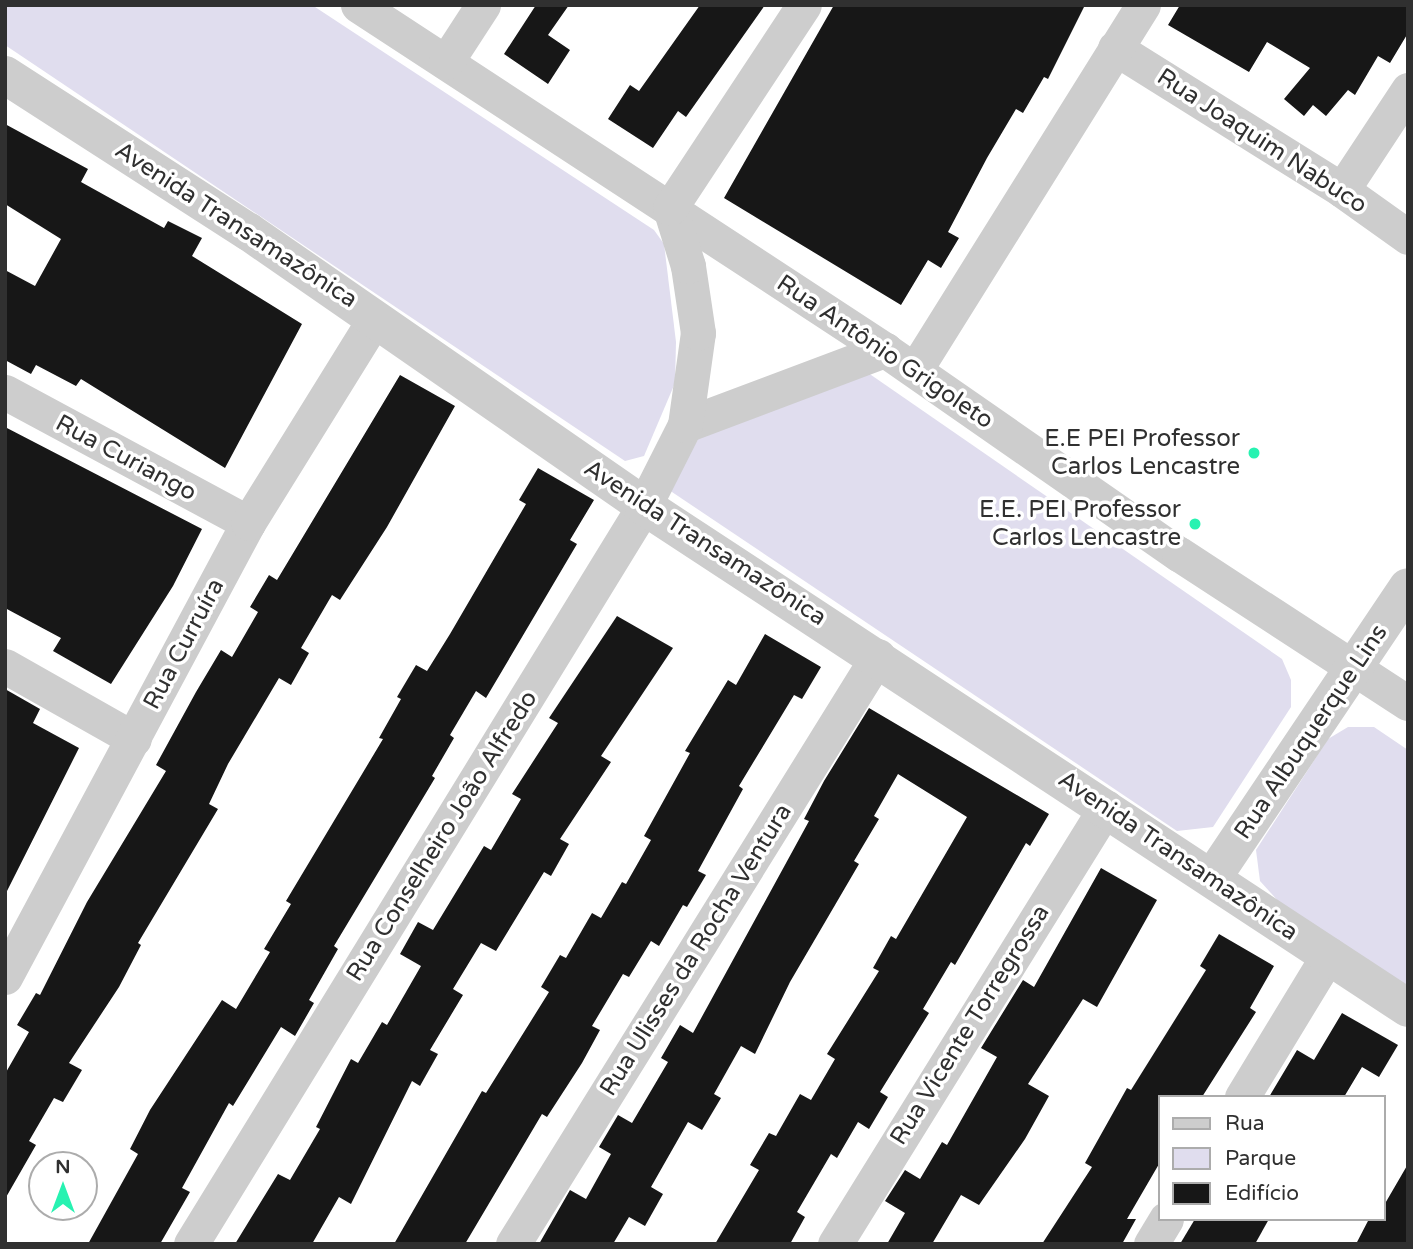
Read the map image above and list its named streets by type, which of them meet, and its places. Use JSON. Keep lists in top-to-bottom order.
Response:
{
  "streets": {
    "street": [
      "Rua Joaquim Nabuco",
      "Avenida Transamazônica",
      "Rua Antônio Grigoleto",
      "Rua Curiango",
      "Rua Curruíra",
      "Rua Albuquerque Lins",
      "Rua Conselheiro João Alfredo",
      "Rua Ulisses da Rocha Ventura",
      "Rua Vicente Torregrossa"
    ]
  },
  "crossings": [
    ["Avenida Transamazônica", "Rua Curruíra"],
    ["Avenida Transamazônica", "Rua Albuquerque Lins"],
    ["Avenida Transamazônica", "Rua Conselheiro João Alfredo"],
    ["Avenida Transamazônica", "Rua Ulisses da Rocha Ventura"],
    ["Avenida Transamazônica", "Rua Vicente Torregrossa"],
    ["Rua Antônio Grigoleto", "Rua Albuquerque Lins"],
    ["Rua Antônio Grigoleto", "Rua Conselheiro João Alfredo"],
    ["Rua Curiango", "Rua Curruíra"]
  ],
  "places": ["E.E PEI Professor Carlos Lencastre", "E.E. PEI Professor Carlos Lencastre"],
  "legend": ["Rua", "Parque", "Edifício"],
  "north": "top"
}
